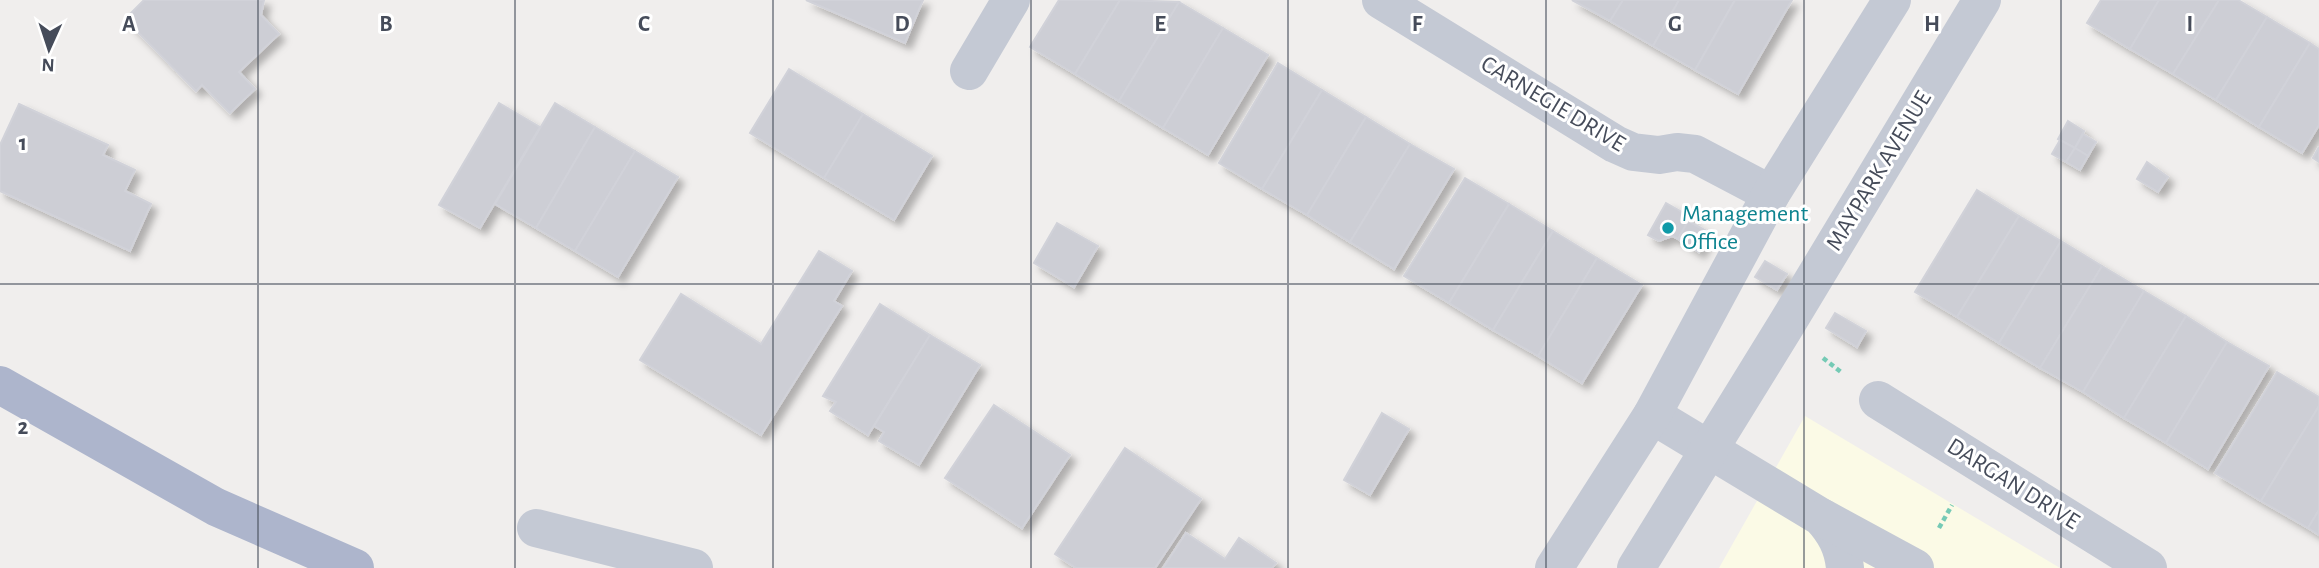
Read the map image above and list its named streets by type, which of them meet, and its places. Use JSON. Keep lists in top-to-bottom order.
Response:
{
  "streets": {
    "street": ["CARNEGIE DRIVE", "MAYPARK AVENUE", "DARGAN DRIVE"]
  },
  "places": ["Management Office"],
  "north": "bottom",
  "grid": {
    "columns": [
      "A",
      "B",
      "C",
      "D",
      "E",
      "F",
      "G",
      "H",
      "I"
    ],
    "rows": ["1", "2"]
  }
}
